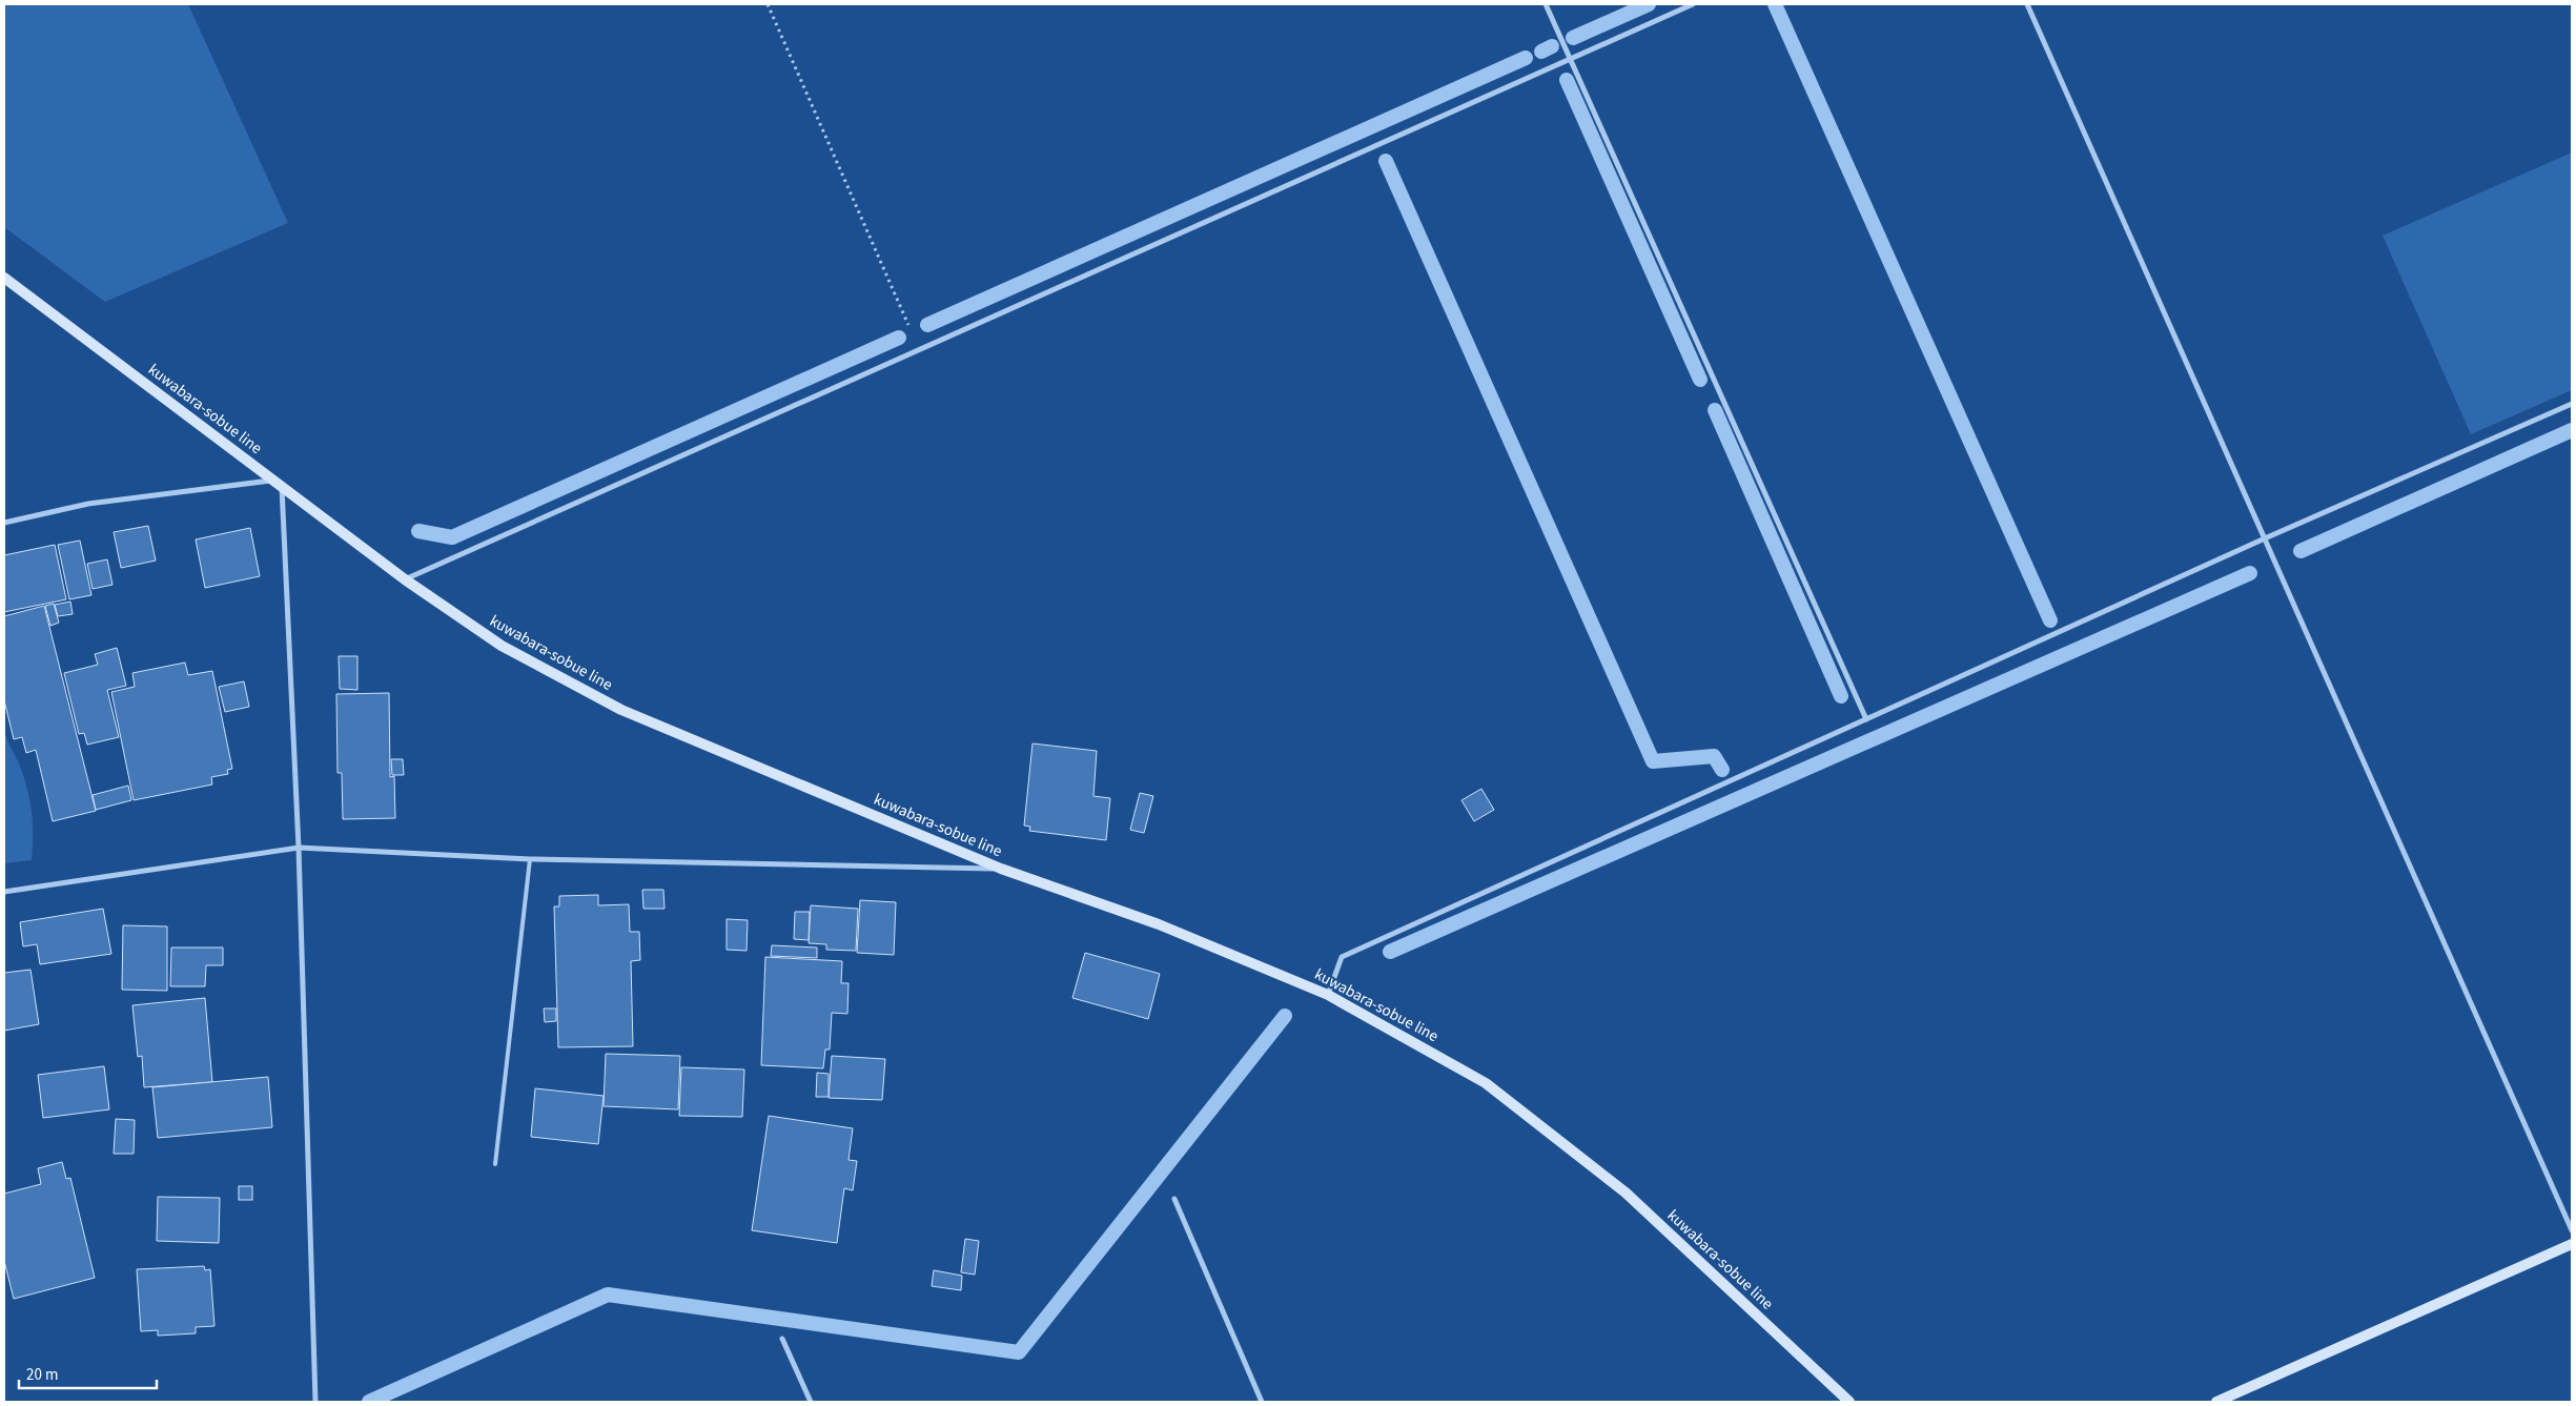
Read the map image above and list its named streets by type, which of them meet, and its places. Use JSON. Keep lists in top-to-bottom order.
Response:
{
  "streets": {
    "main road": ["kuwabara-sobue line"]
  },
  "scale_bar": "20 m"
}
